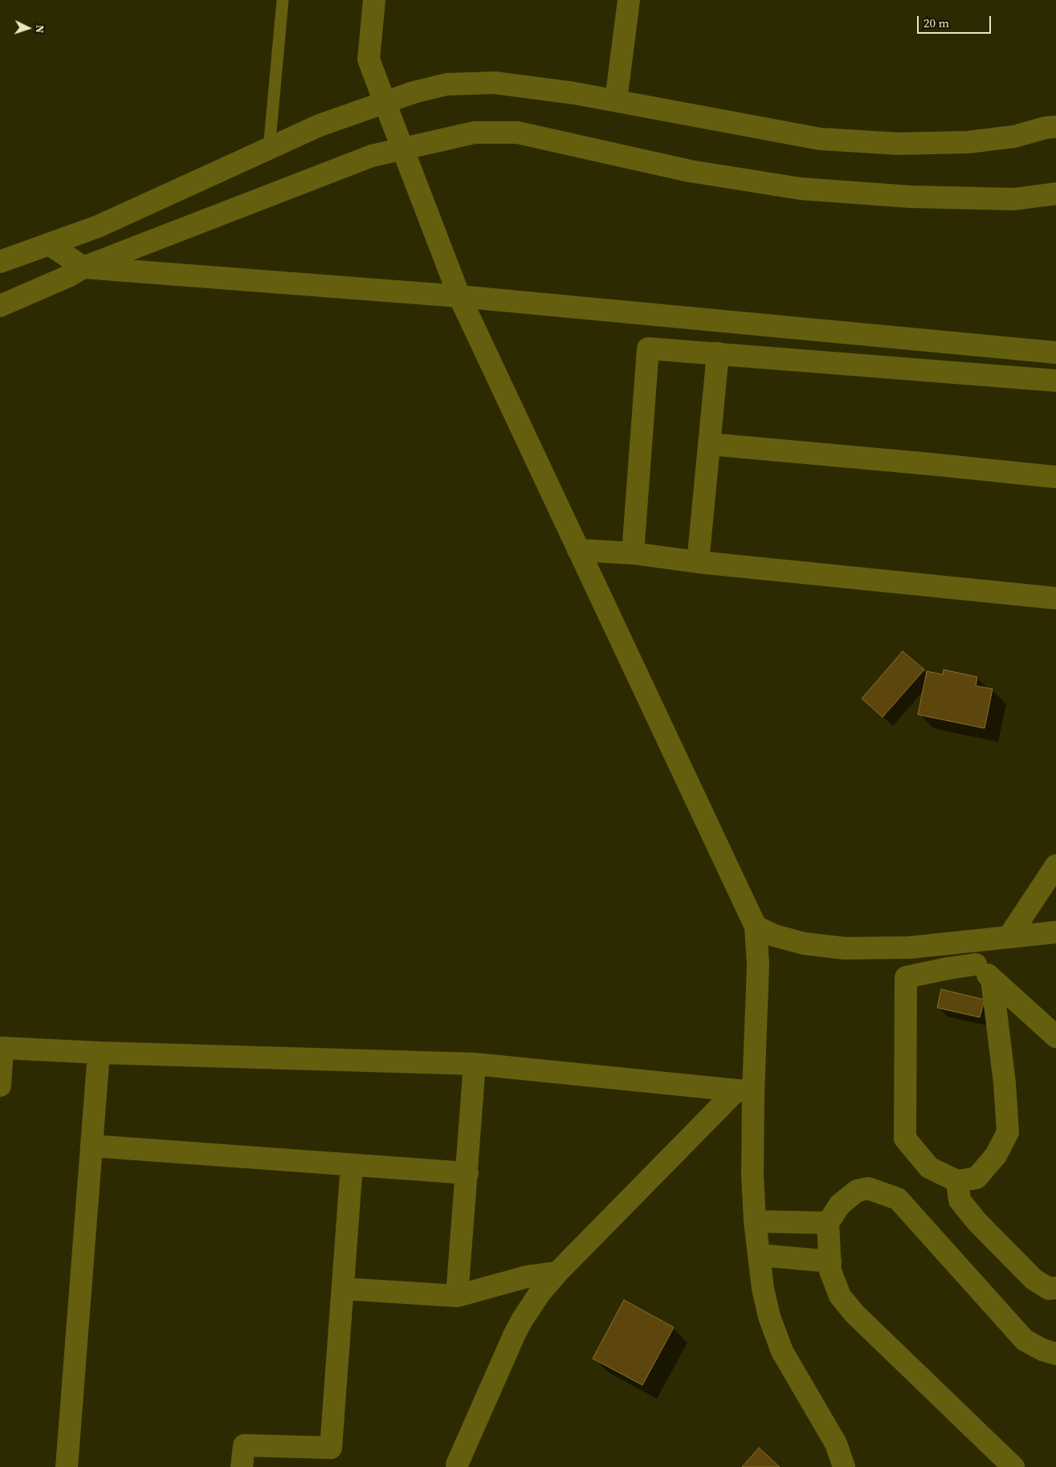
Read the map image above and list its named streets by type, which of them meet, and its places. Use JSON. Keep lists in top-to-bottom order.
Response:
{
  "scale_bar": "20 m",
  "north": "right"
}
